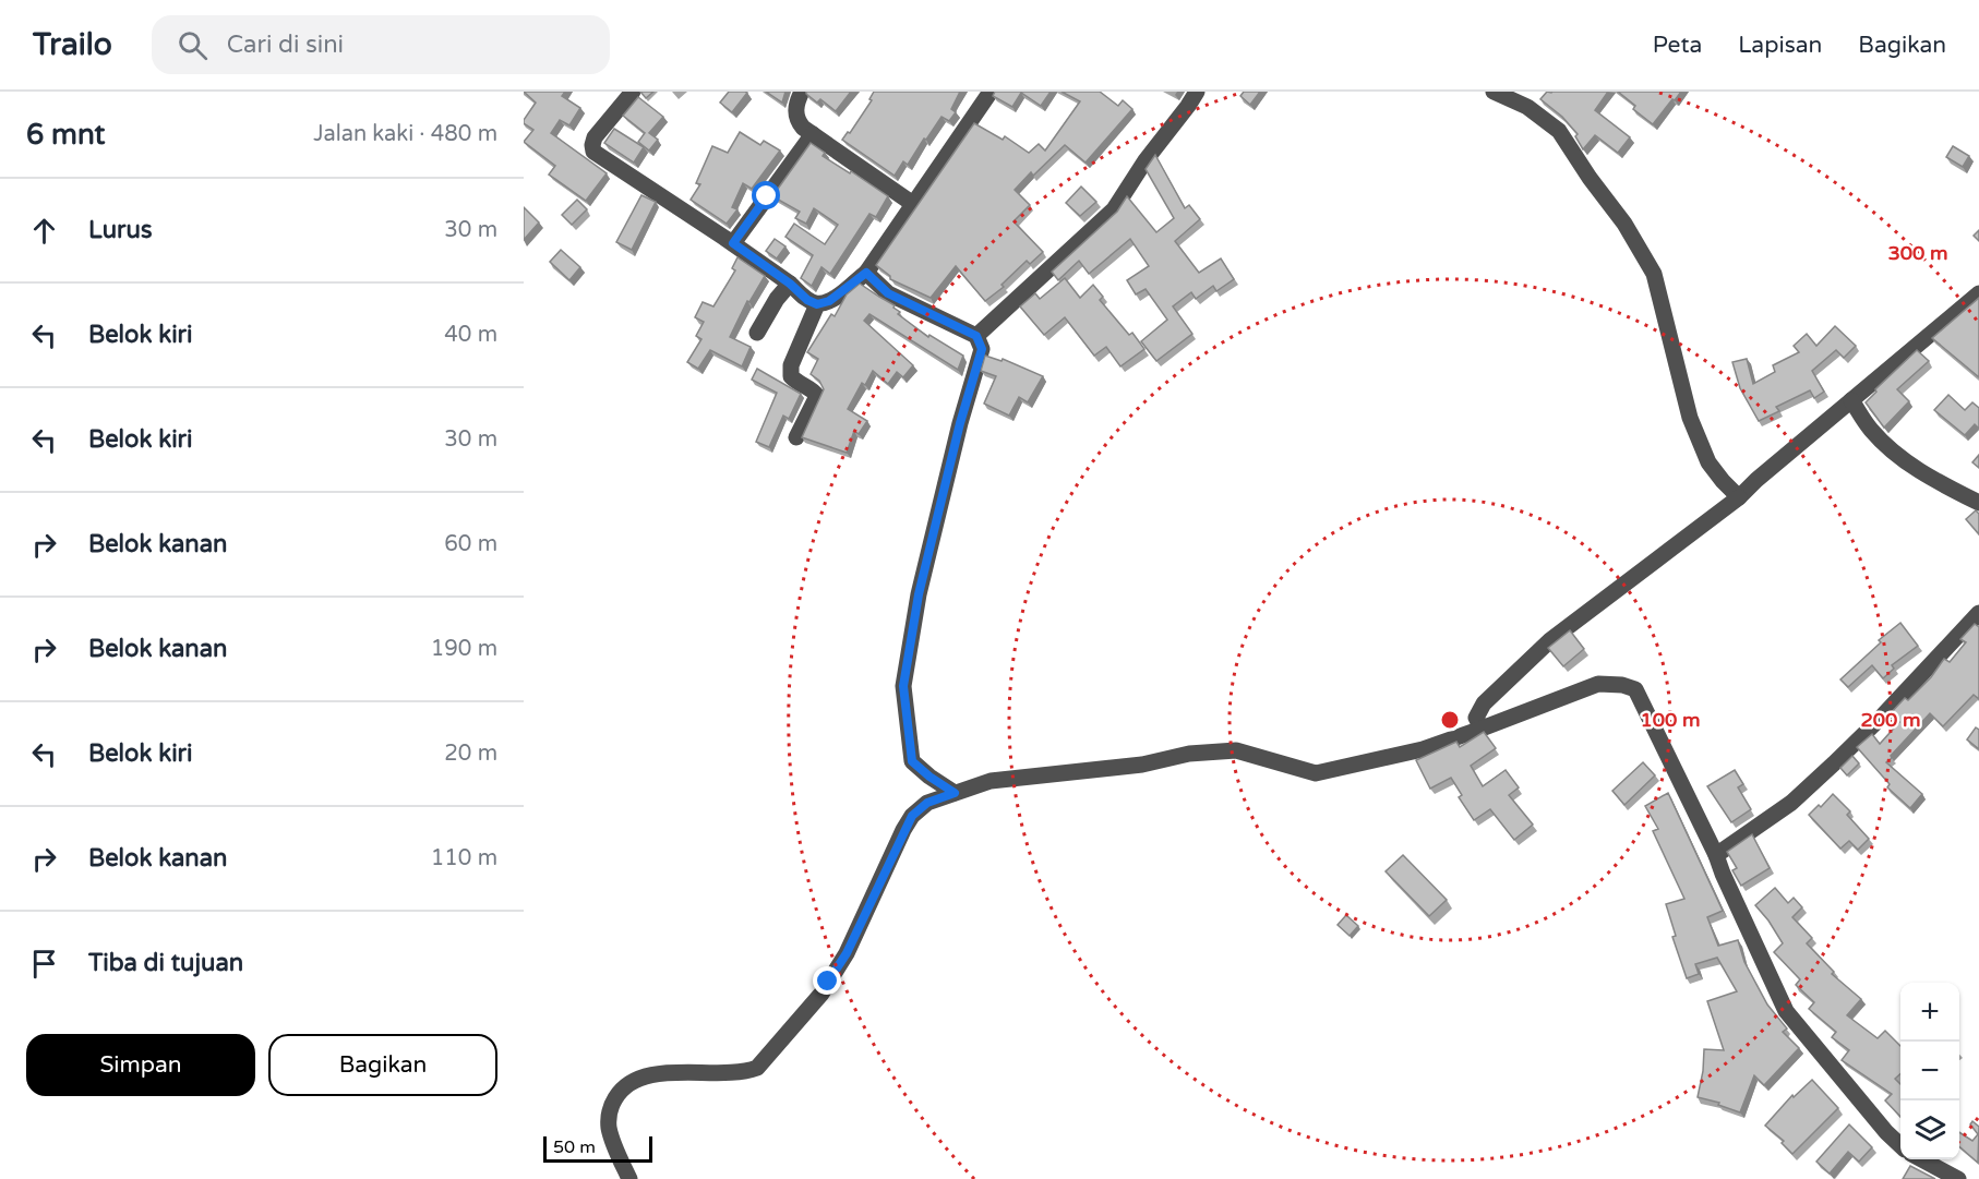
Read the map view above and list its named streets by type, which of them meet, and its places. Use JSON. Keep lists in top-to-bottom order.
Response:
{
  "scale_bar": "50 m",
  "page": {
    "header": "Trailo",
    "search": "Cari di sini",
    "nav": ["Peta", "Lapisan", "Bagikan"],
    "heading": ["6 mnt", "Jalan kaki · 480 m"],
    "list": [
      ["Lurus", "30 m"],
      ["Belok kiri", "40 m"],
      ["Belok kiri", "30 m"],
      ["Belok kanan", "60 m"],
      ["Belok kanan", "190 m"],
      ["Belok kiri", "20 m"],
      ["Belok kanan", "110 m"],
      "Tiba di tujuan"
    ],
    "map_buttons": ["+", "−"],
    "buttons": ["Simpan", "Bagikan"],
    "scale": "50 m"
  },
  "rings": ["300 m", "100 m", "200 m"]
}
